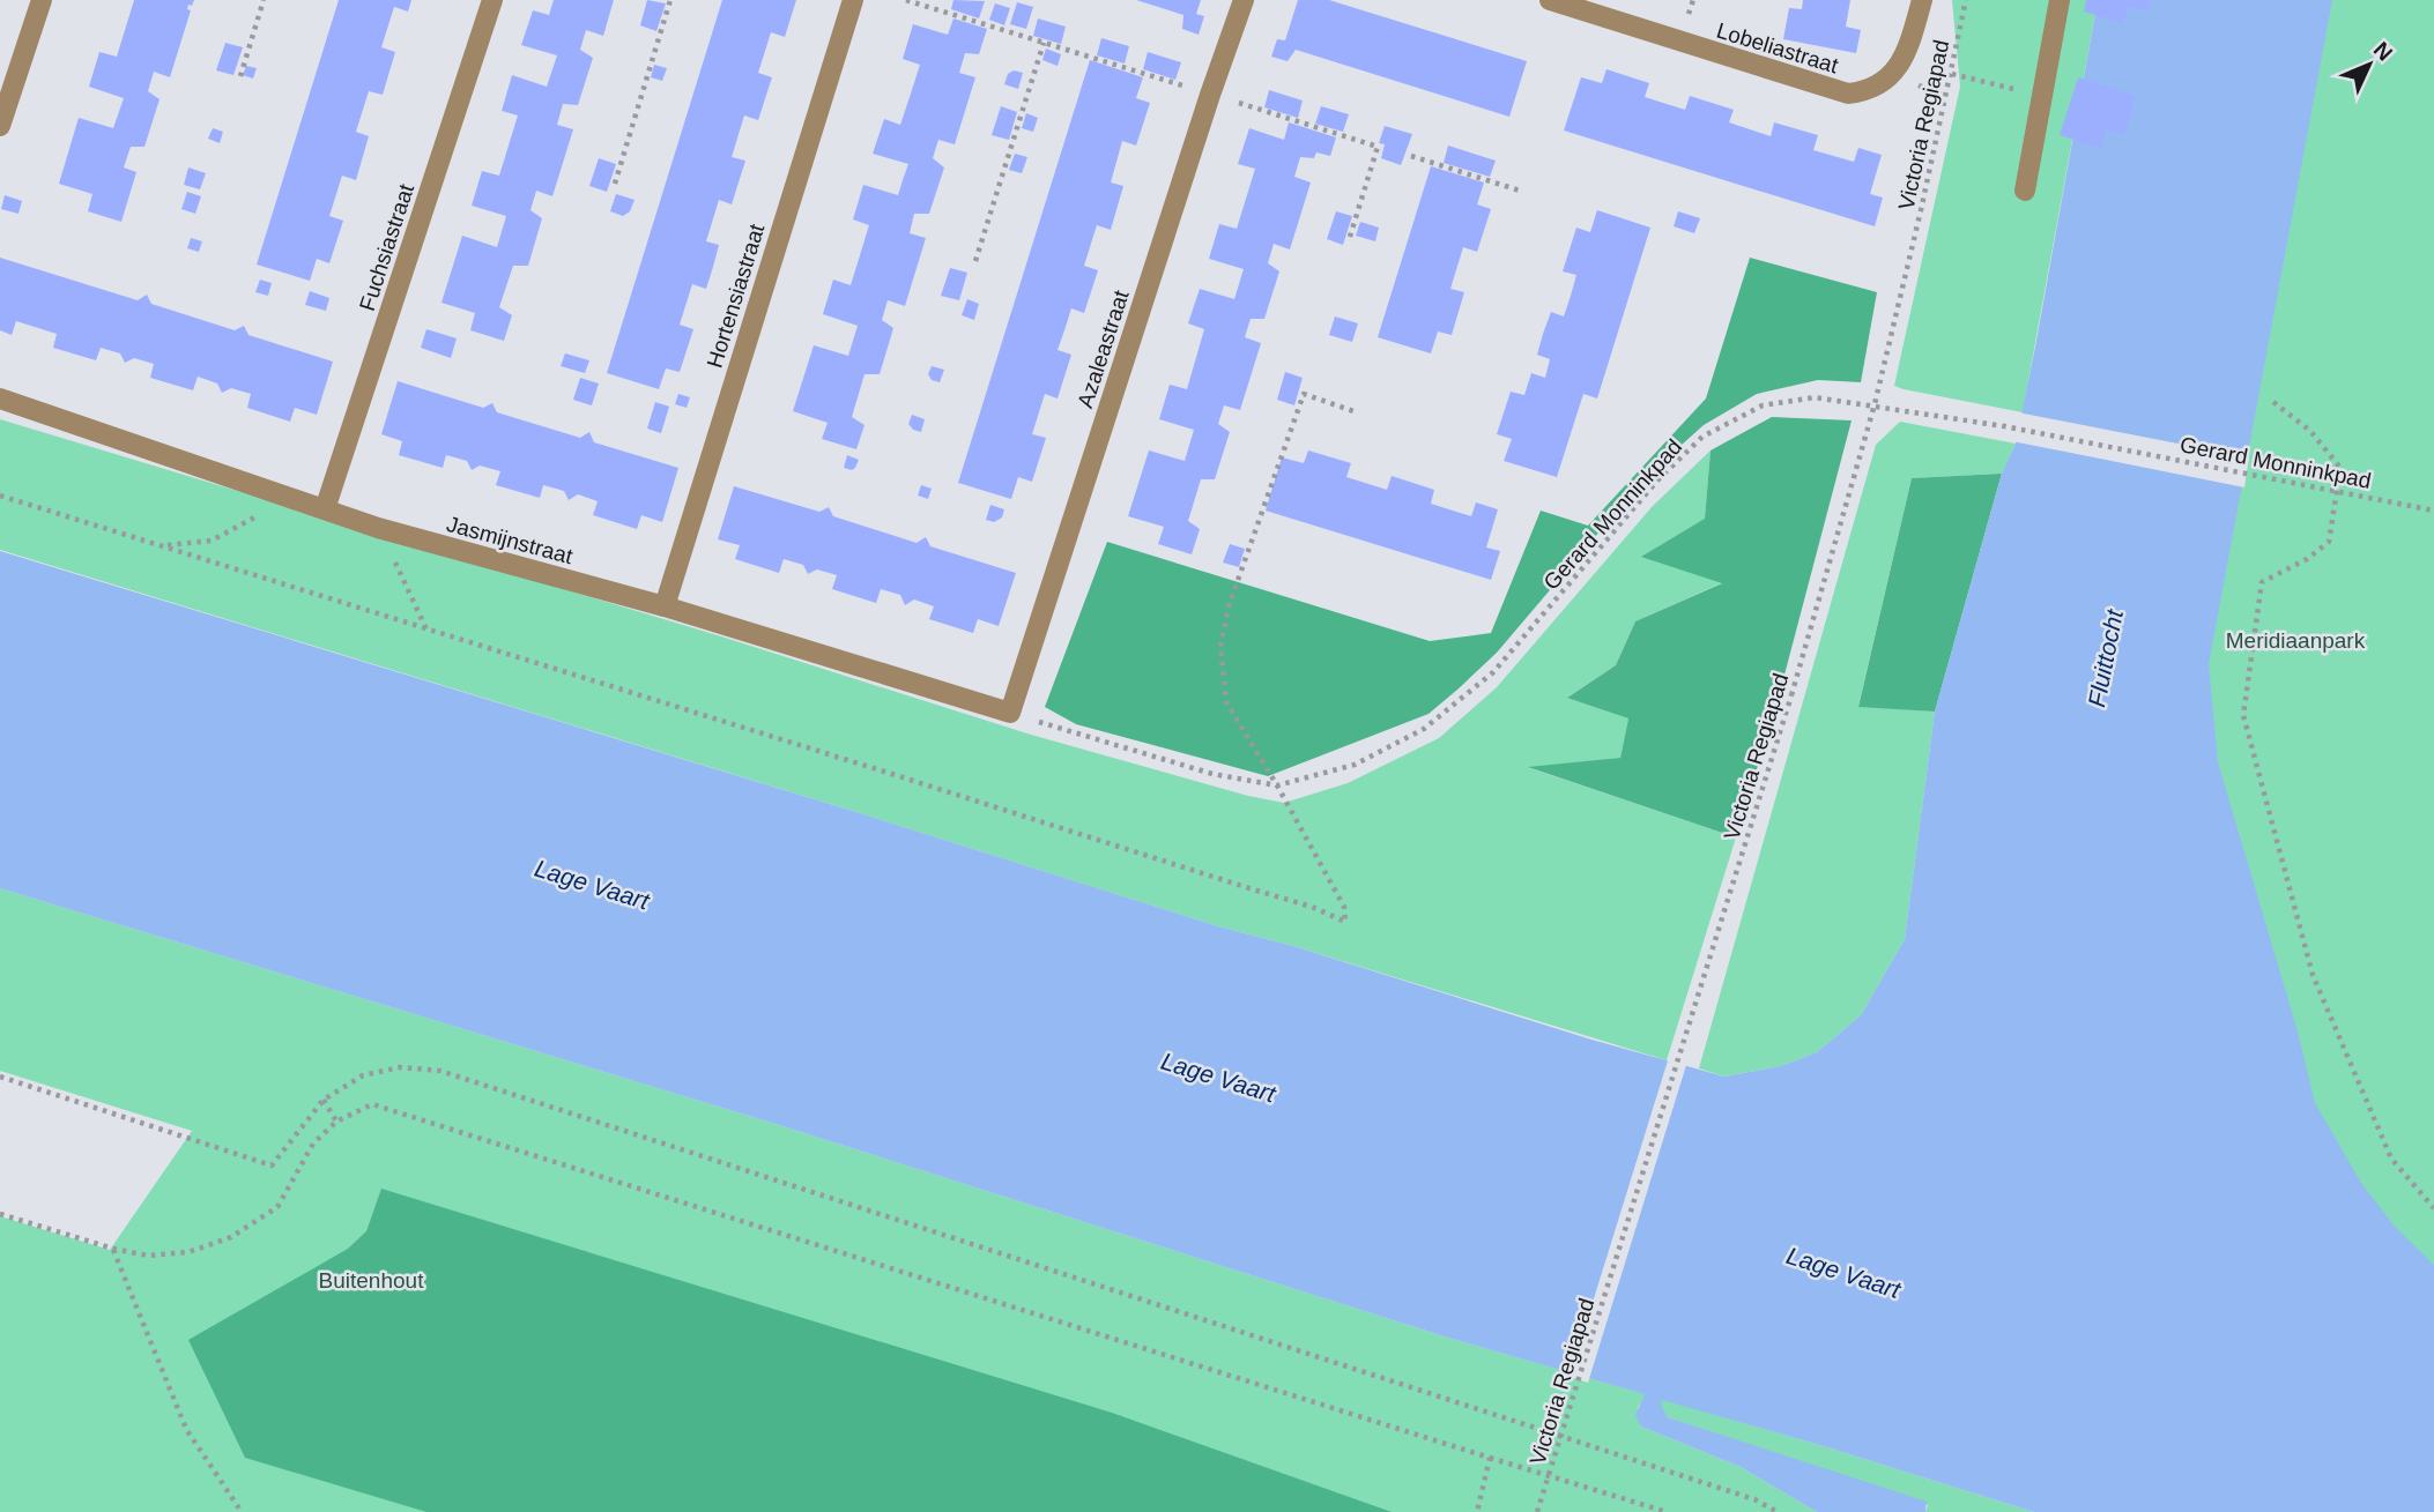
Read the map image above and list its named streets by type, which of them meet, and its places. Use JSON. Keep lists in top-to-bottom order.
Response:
{
  "streets": {
    "street": [
      "Lobeliastraat",
      "Fuchsiastraat",
      "Hortensiastraat",
      "Azaleastraat",
      "Jasmijnstraat"
    ],
    "path": ["Victoria Regiapad", "Gerard Monninkpad"]
  },
  "crossings": [
    ["Victoria Regiapad", "Gerard Monninkpad"],
    ["Fuchsiastraat", "Jasmijnstraat"],
    ["Hortensiastraat", "Jasmijnstraat"],
    ["Azaleastraat", "Gerard Monninkpad"],
    ["Azaleastraat", "Jasmijnstraat"],
    ["Gerard Monninkpad", "Jasmijnstraat"]
  ],
  "water": ["Fluittocht", "Lage Vaart"],
  "parks": ["Meridiaanpark", "Buitenhout"],
  "north": "top right"
}
